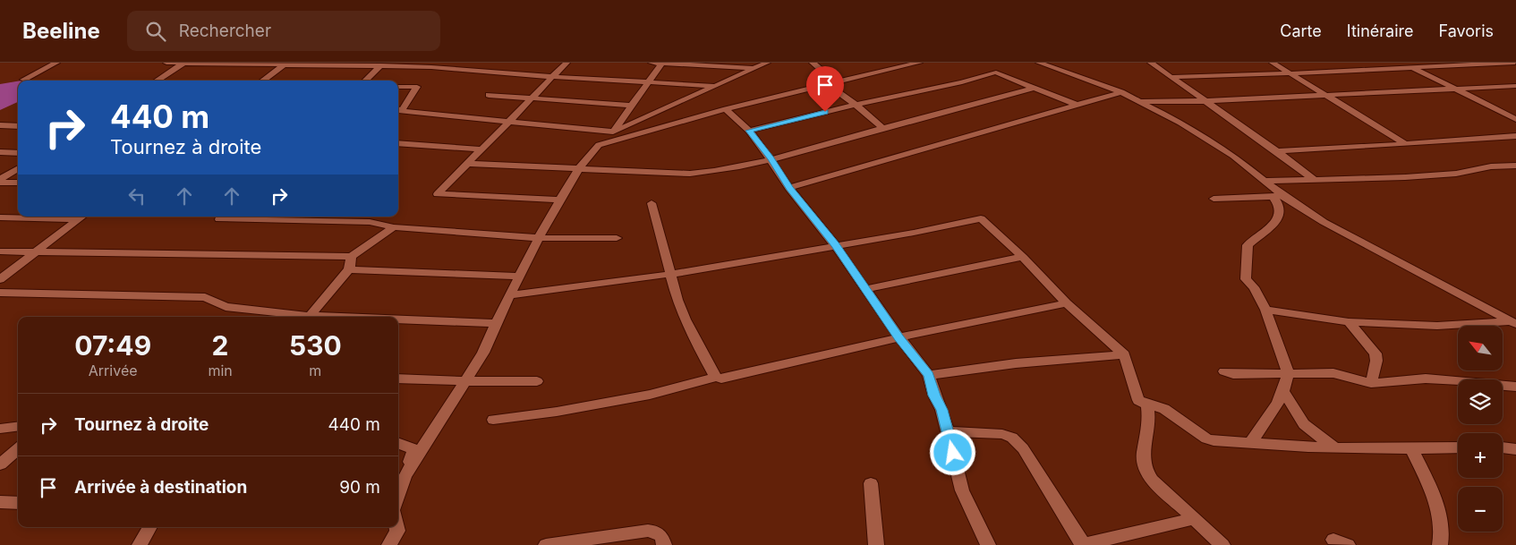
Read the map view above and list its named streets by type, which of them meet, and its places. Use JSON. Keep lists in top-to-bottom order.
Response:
{
  "north": "top left",
  "page": {
    "header": "Beeline",
    "search": "Rechercher",
    "nav": ["Carte", "Itinéraire", "Favoris"],
    "turn": ["440 m", "Tournez à droite"],
    "eta": [
      "07:49",
      "Arrivée",
      "2",
      "min",
      "530",
      "m"
    ],
    "map_buttons": ["+", "−"],
    "list": [
      {
        "name": "Tournez à droite",
        "value": "440 m"
      },
      {
        "name": "Arrivée à destination",
        "value": "90 m"
      }
    ]
  }
}
